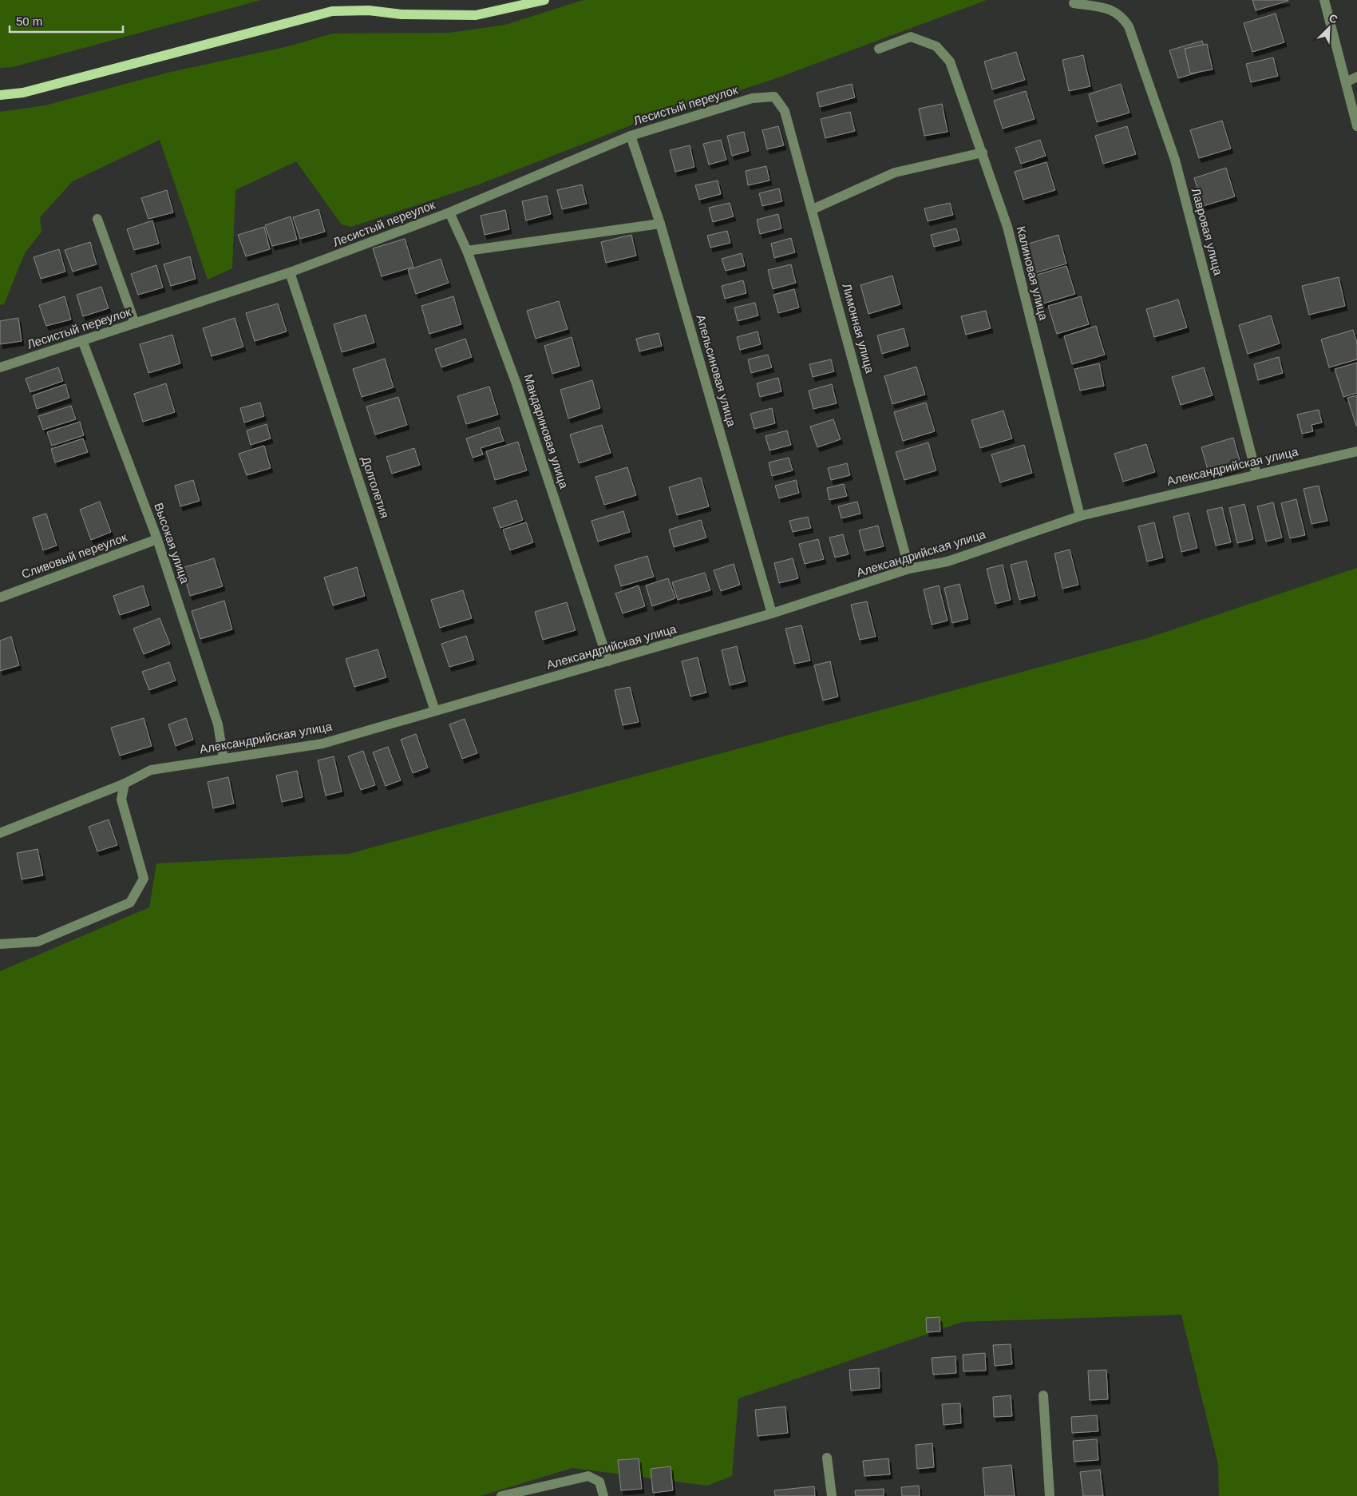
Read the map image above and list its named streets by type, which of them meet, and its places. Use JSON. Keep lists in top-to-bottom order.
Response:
{
  "streets": {
    "street": [
      "Лесистый переулок",
      "Лавровая улица",
      "Калиновая улица",
      "Лимонная улица",
      "Апельсиновая улица",
      "Мандариновая улица",
      "Александрийская улица",
      "Долголетия",
      "Высокая улица",
      "Сливовый переулок"
    ]
  },
  "crossings": [
    ["Лесистый переулок", "Лимонная улица"],
    ["Лесистый переулок", "Апельсиновая улица"],
    ["Лесистый переулок", "Мандариновая улица"],
    ["Лесистый переулок", "Долголетия"],
    ["Лесистый переулок", "Высокая улица"],
    ["Лавровая улица", "Александрийская улица"],
    ["Калиновая улица", "Александрийская улица"],
    ["Лимонная улица", "Александрийская улица"],
    ["Апельсиновая улица", "Александрийская улица"],
    ["Мандариновая улица", "Александрийская улица"],
    ["Александрийская улица", "Долголетия"],
    ["Александрийская улица", "Высокая улица"],
    ["Высокая улица", "Сливовый переулок"]
  ],
  "scale_bar": "50 m",
  "north": "top right"
}
